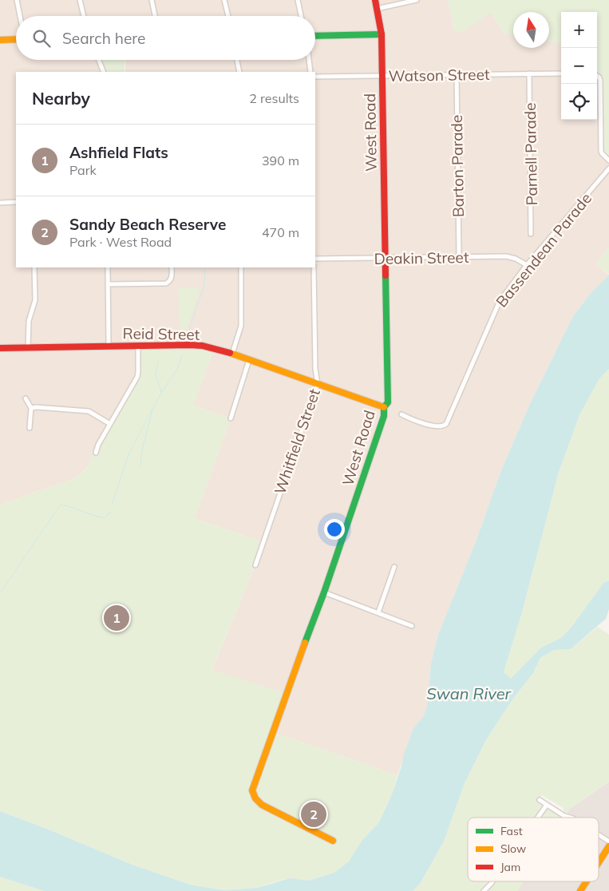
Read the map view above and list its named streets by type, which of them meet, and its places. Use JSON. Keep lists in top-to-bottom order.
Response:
{
  "streets": {
    "main road": ["West Road", "Reid Street"],
    "street": [
      "Watson Street",
      "Parnell Parade",
      "Barton Parade",
      "Bassendean Parade",
      "Deakin Street",
      "Whitfield Street"
    ]
  },
  "crossings": [
    ["Watson Street", "West Road"],
    ["Watson Street", "Parnell Parade"],
    ["Watson Street", "Barton Parade"],
    ["West Road", "Deakin Street"],
    ["West Road", "Reid Street"],
    ["Barton Parade", "Deakin Street"],
    ["Bassendean Parade", "Deakin Street"],
    ["Reid Street", "Whitfield Street"]
  ],
  "water": ["Swan River"],
  "legend": ["Fast", "Slow", "Jam"],
  "north": "top",
  "page": {
    "map_buttons": ["+", "−"],
    "search": "Search here",
    "heading": ["Nearby", "2 results"],
    "list": [
      {
        "mark": "1",
        "name": "Ashfield Flats",
        "note": "Park",
        "value": "390 m"
      },
      {
        "mark": "2",
        "name": "Sandy Beach Reserve",
        "note": "Park · West Road",
        "value": "470 m"
      }
    ],
    "pins": ["1", "2"]
  }
}
